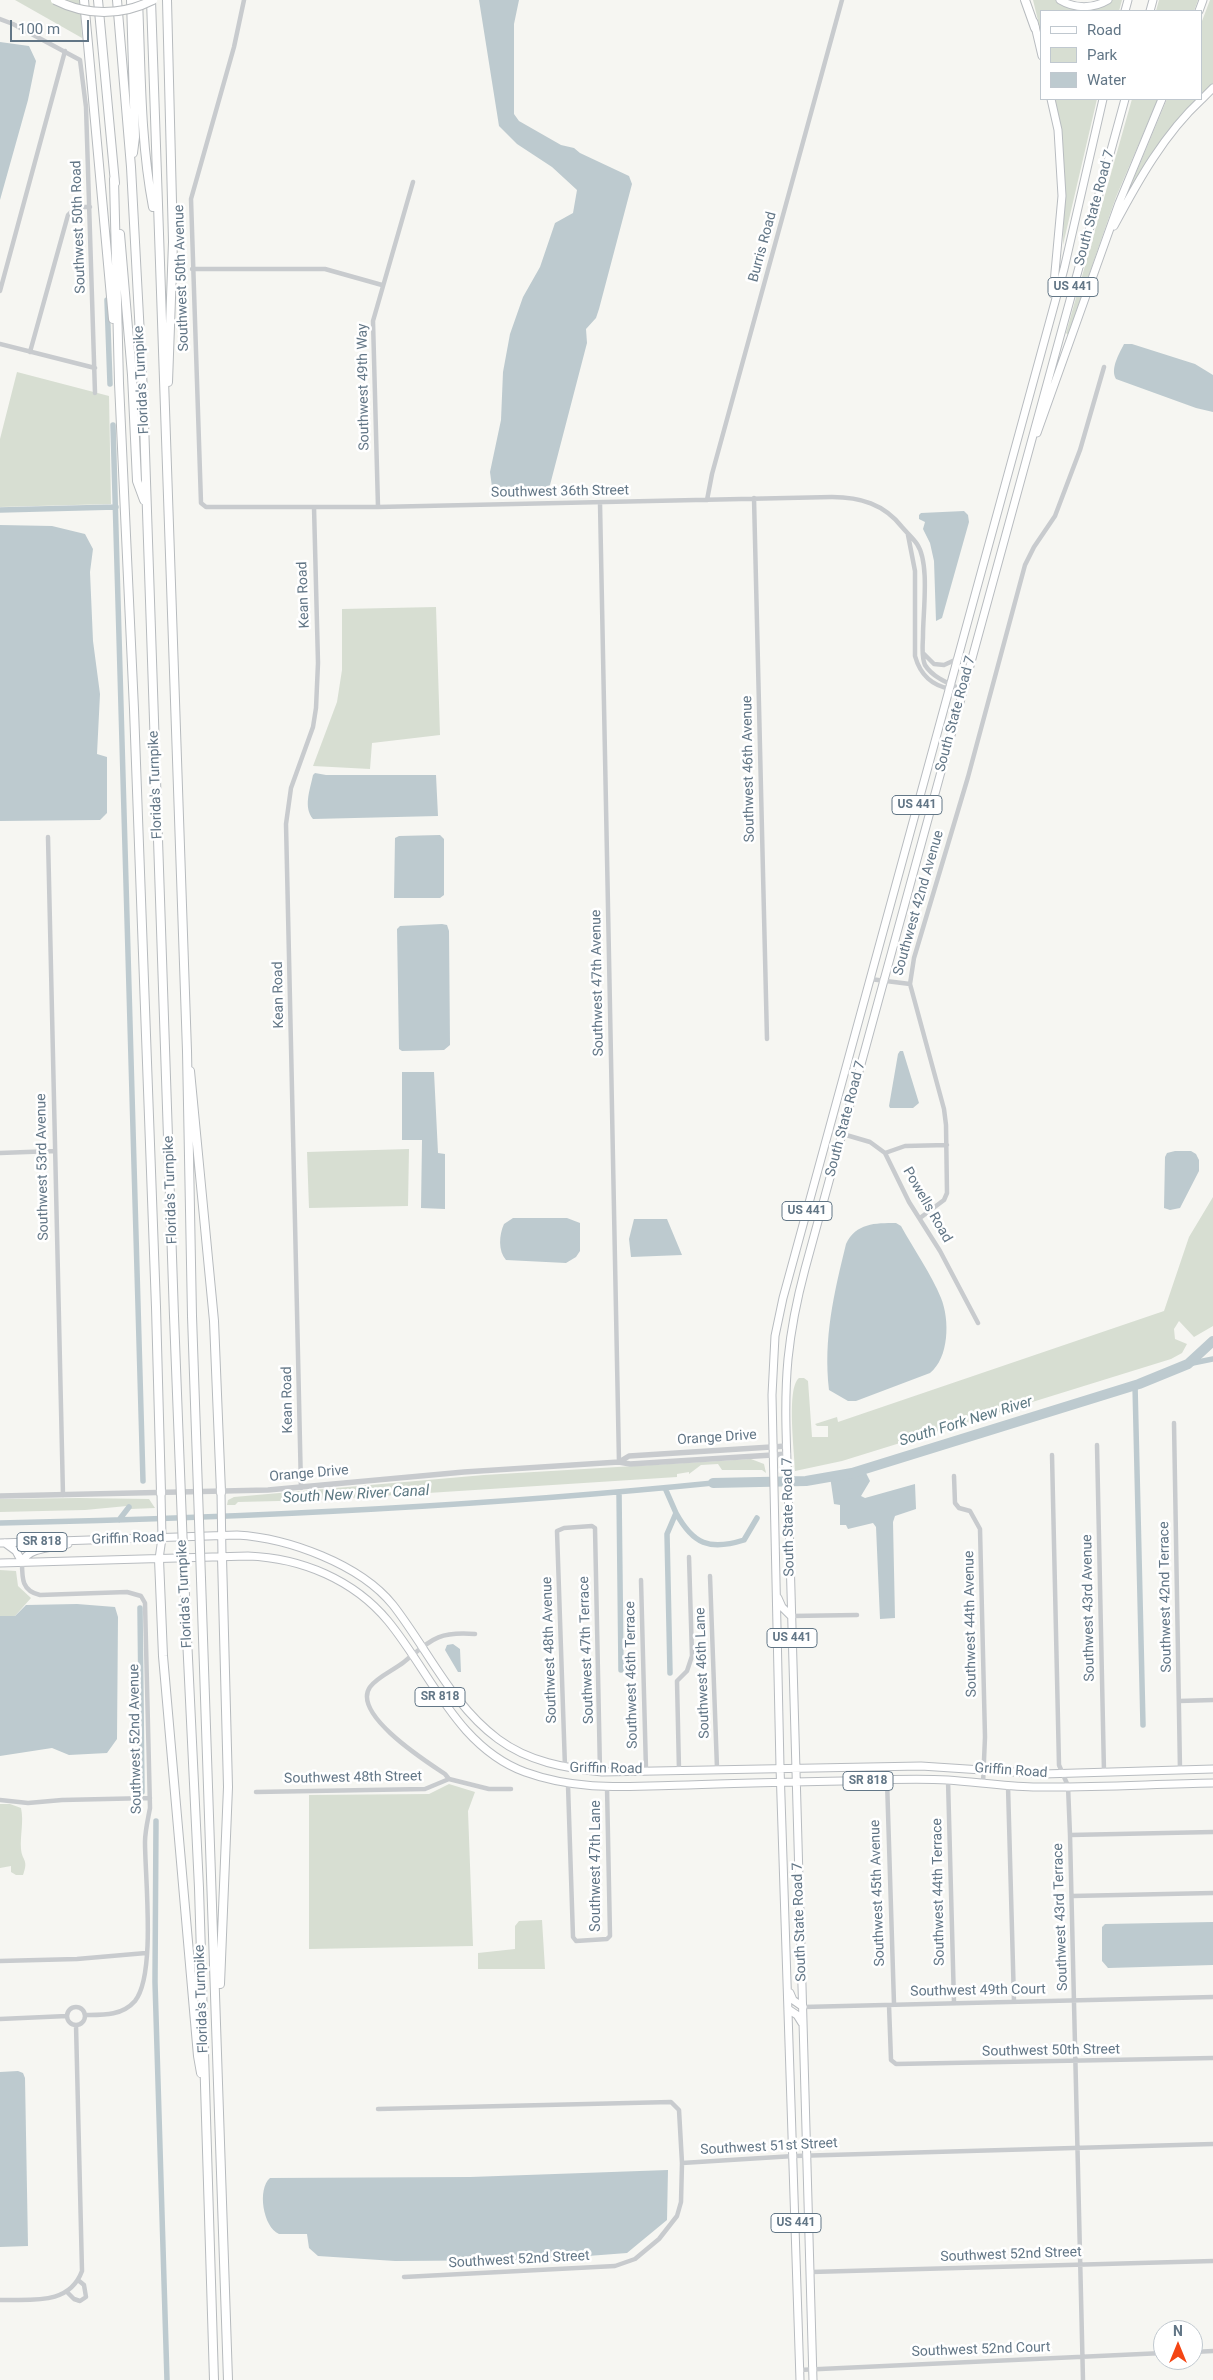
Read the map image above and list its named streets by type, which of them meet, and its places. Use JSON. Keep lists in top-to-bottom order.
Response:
{
  "streets": {
    "highway": ["Florida's Turnpike"],
    "main road": [
      "South State Road 7",
      "US 441",
      "Griffin Road",
      "SR 818"
    ],
    "street": [
      "Southwest 50th Road",
      "Burris Road",
      "Southwest 50th Avenue",
      "Southwest 49th Way",
      "Southwest 36th Street",
      "Kean Road",
      "Southwest 46th Avenue",
      "Southwest 42nd Avenue",
      "Southwest 47th Avenue",
      "Southwest 53rd Avenue",
      "Powells Road",
      "Orange Drive",
      "Southwest 42nd Terrace",
      "Southwest 43rd Avenue",
      "Southwest 44th Avenue",
      "Southwest 48th Avenue",
      "Southwest 47th Terrace",
      "Southwest 46th Lane",
      "Southwest 46th Terrace",
      "Southwest 52nd Avenue",
      "Southwest 48th Street",
      "Southwest 47th Lane",
      "Southwest 44th Terrace",
      "Southwest 45th Avenue",
      "Southwest 43rd Terrace",
      "Southwest 49th Court",
      "Southwest 50th Street",
      "Southwest 51st Street",
      "Southwest 52nd Street",
      "Southwest 52nd Court"
    ]
  },
  "crossings": [
    ["South State Road 7", "Southwest 36th Street"],
    ["South State Road 7", "Southwest 42nd Avenue"],
    ["South State Road 7", "Orange Drive"],
    ["South State Road 7", "Griffin Road"],
    ["South State Road 7", "Southwest 49th Court"],
    ["South State Road 7", "Southwest 51st Street"],
    ["South State Road 7", "Southwest 52nd Street"],
    ["South State Road 7", "Southwest 52nd Court"],
    ["Burris Road", "Southwest 36th Street"],
    ["Southwest 50th Avenue", "Southwest 36th Street"],
    ["Southwest 49th Way", "Southwest 36th Street"],
    ["Southwest 36th Street", "Kean Road"],
    ["Southwest 36th Street", "Southwest 46th Avenue"],
    ["Southwest 36th Street", "Southwest 47th Avenue"],
    ["Kean Road", "Orange Drive"],
    ["Southwest 47th Avenue", "Orange Drive"],
    ["Southwest 53rd Avenue", "Orange Drive"],
    ["Griffin Road", "Southwest 42nd Terrace"],
    ["Griffin Road", "Southwest 43rd Avenue"],
    ["Griffin Road", "Southwest 44th Avenue"],
    ["Griffin Road", "Southwest 48th Avenue"],
    ["Griffin Road", "Southwest 47th Terrace"],
    ["Griffin Road", "Southwest 46th Lane"],
    ["Griffin Road", "Southwest 46th Terrace"],
    ["Griffin Road", "Southwest 52nd Avenue"],
    ["Griffin Road", "Southwest 48th Street"],
    ["Griffin Road", "Southwest 47th Lane"],
    ["Griffin Road", "Southwest 44th Terrace"],
    ["Griffin Road", "Southwest 45th Avenue"],
    ["Griffin Road", "Southwest 43rd Terrace"],
    ["Southwest 48th Avenue", "Southwest 47th Terrace"],
    ["Southwest 44th Terrace", "Southwest 49th Court"],
    ["Southwest 45th Avenue", "Southwest 49th Court"],
    ["Southwest 45th Avenue", "Southwest 50th Street"],
    ["Southwest 43rd Terrace", "Southwest 49th Court"],
    ["Southwest 43rd Terrace", "Southwest 50th Street"],
    ["Southwest 43rd Terrace", "Southwest 51st Street"],
    ["Southwest 43rd Terrace", "Southwest 52nd Street"],
    ["Southwest 43rd Terrace", "Southwest 52nd Court"],
    ["Southwest 51st Street", "Southwest 52nd Street"]
  ],
  "water": ["South Fork New River", "South New River Canal"],
  "legend": ["Road", "Park", "Water"],
  "scale_bar": "100 m",
  "north": "top"
}
